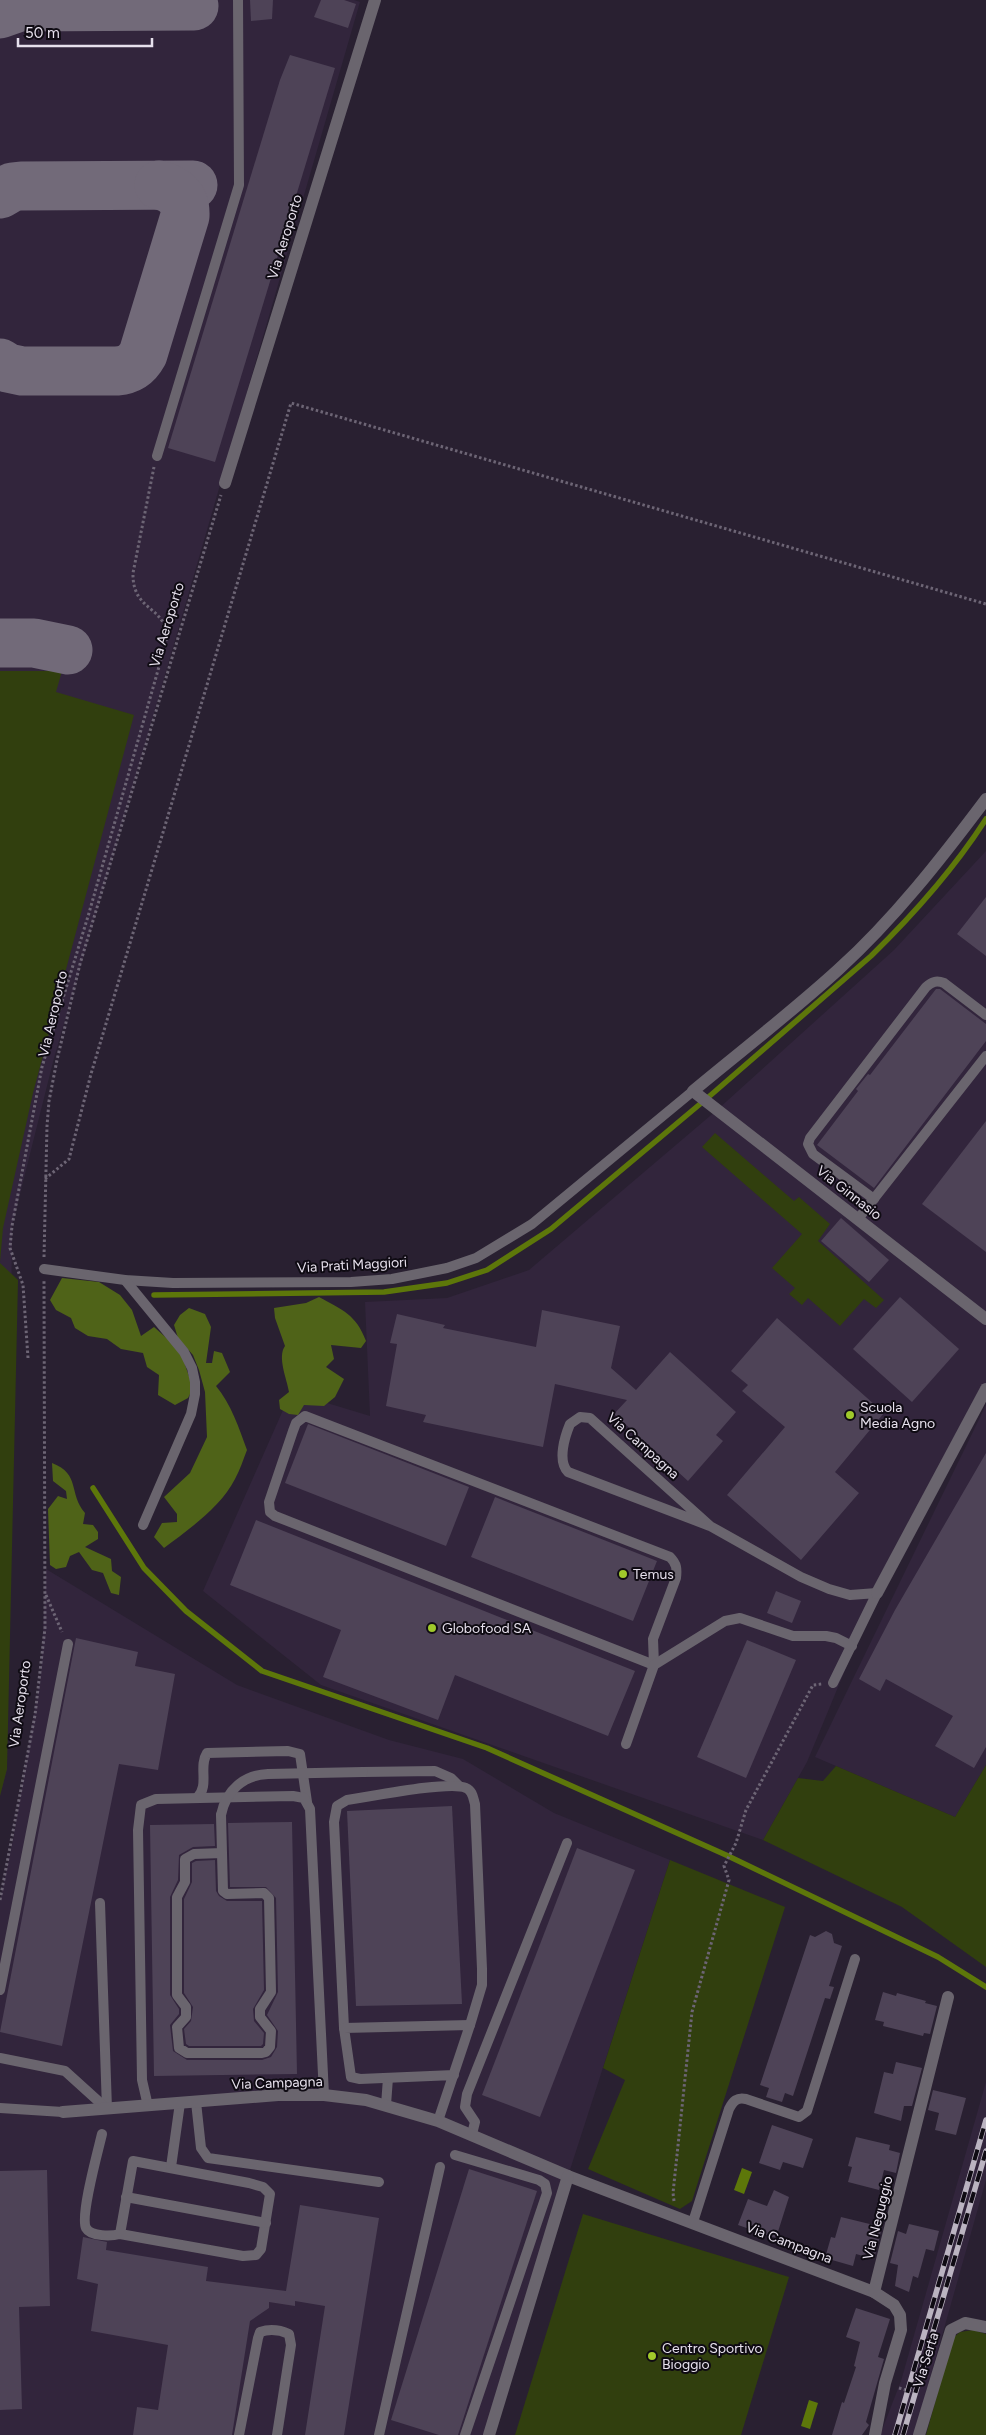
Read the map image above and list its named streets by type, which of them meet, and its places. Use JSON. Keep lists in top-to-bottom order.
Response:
{
  "streets": {
    "street": [
      "Via Aeroporto",
      "Via Ginnasio",
      "Via Campagna",
      "Via Neguggio",
      "Via Serta"
    ],
    "lane": ["Via Prati Maggiori"]
  },
  "crossings": [
    ["Via Aeroporto", "Via Prati Maggiori"],
    ["Via Ginnasio", "Via Prati Maggiori"],
    ["Via Campagna", "Via Neguggio"]
  ],
  "places": [
    "Scuola Media Agno",
    "Temus",
    "Globofood SA",
    "Centro Sportivo Bioggio"
  ],
  "scale_bar": "50 m"
}
